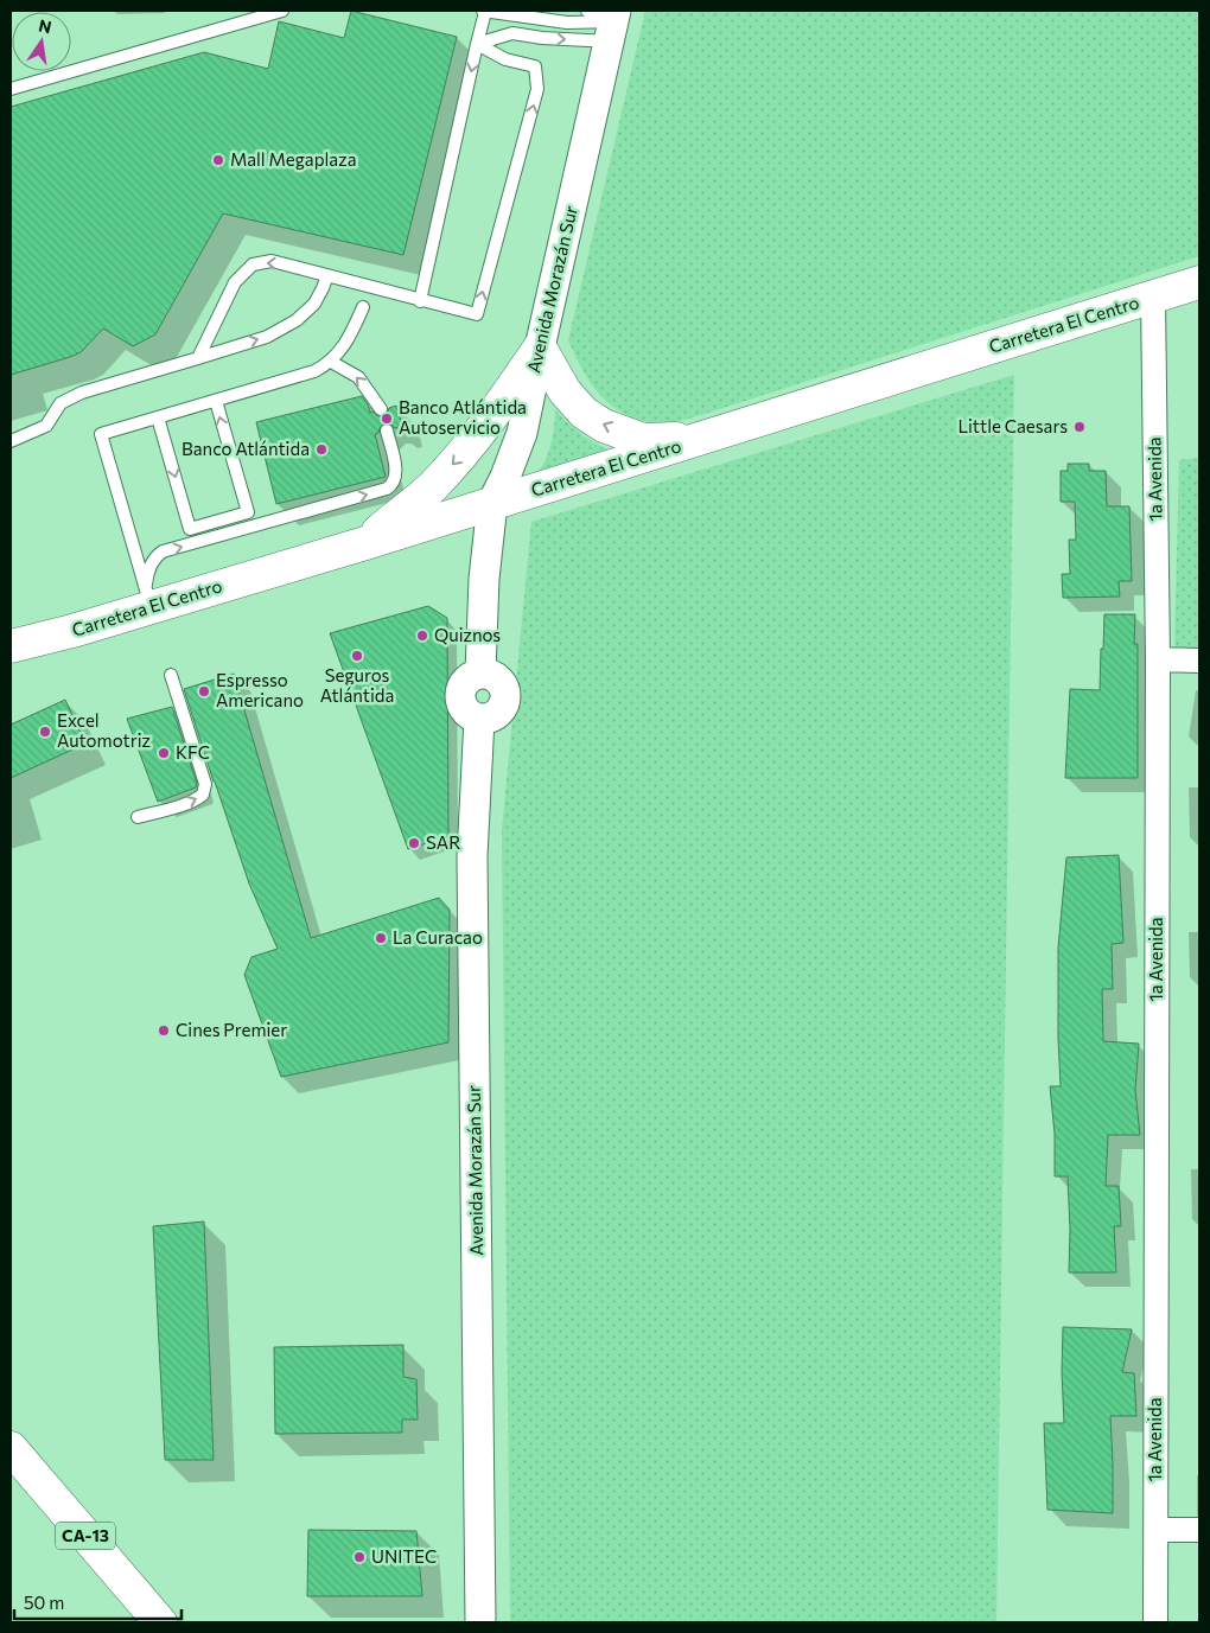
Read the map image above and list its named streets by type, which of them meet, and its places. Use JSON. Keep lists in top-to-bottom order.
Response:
{
  "streets": {
    "main road": ["Carretera El Centro", "CA-13"],
    "street": ["Avenida Morazán Sur", "1a Avenida"]
  },
  "crossings": [
    ["Avenida Morazán Sur", "Carretera El Centro"],
    ["Carretera El Centro", "1a Avenida"]
  ],
  "places": [
    "Mall Megaplaza",
    "Banco Atlántida Autoservicio",
    "Little Caesars",
    "Banco Atlántida",
    "Quiznos",
    "Seguros Atlántida",
    "Espresso Americano",
    "Excel Automotriz",
    "KFC",
    "SAR",
    "La Curacao",
    "Cines Premier",
    "UNITEC"
  ],
  "scale_bar": "50 m",
  "north": "top"
}
